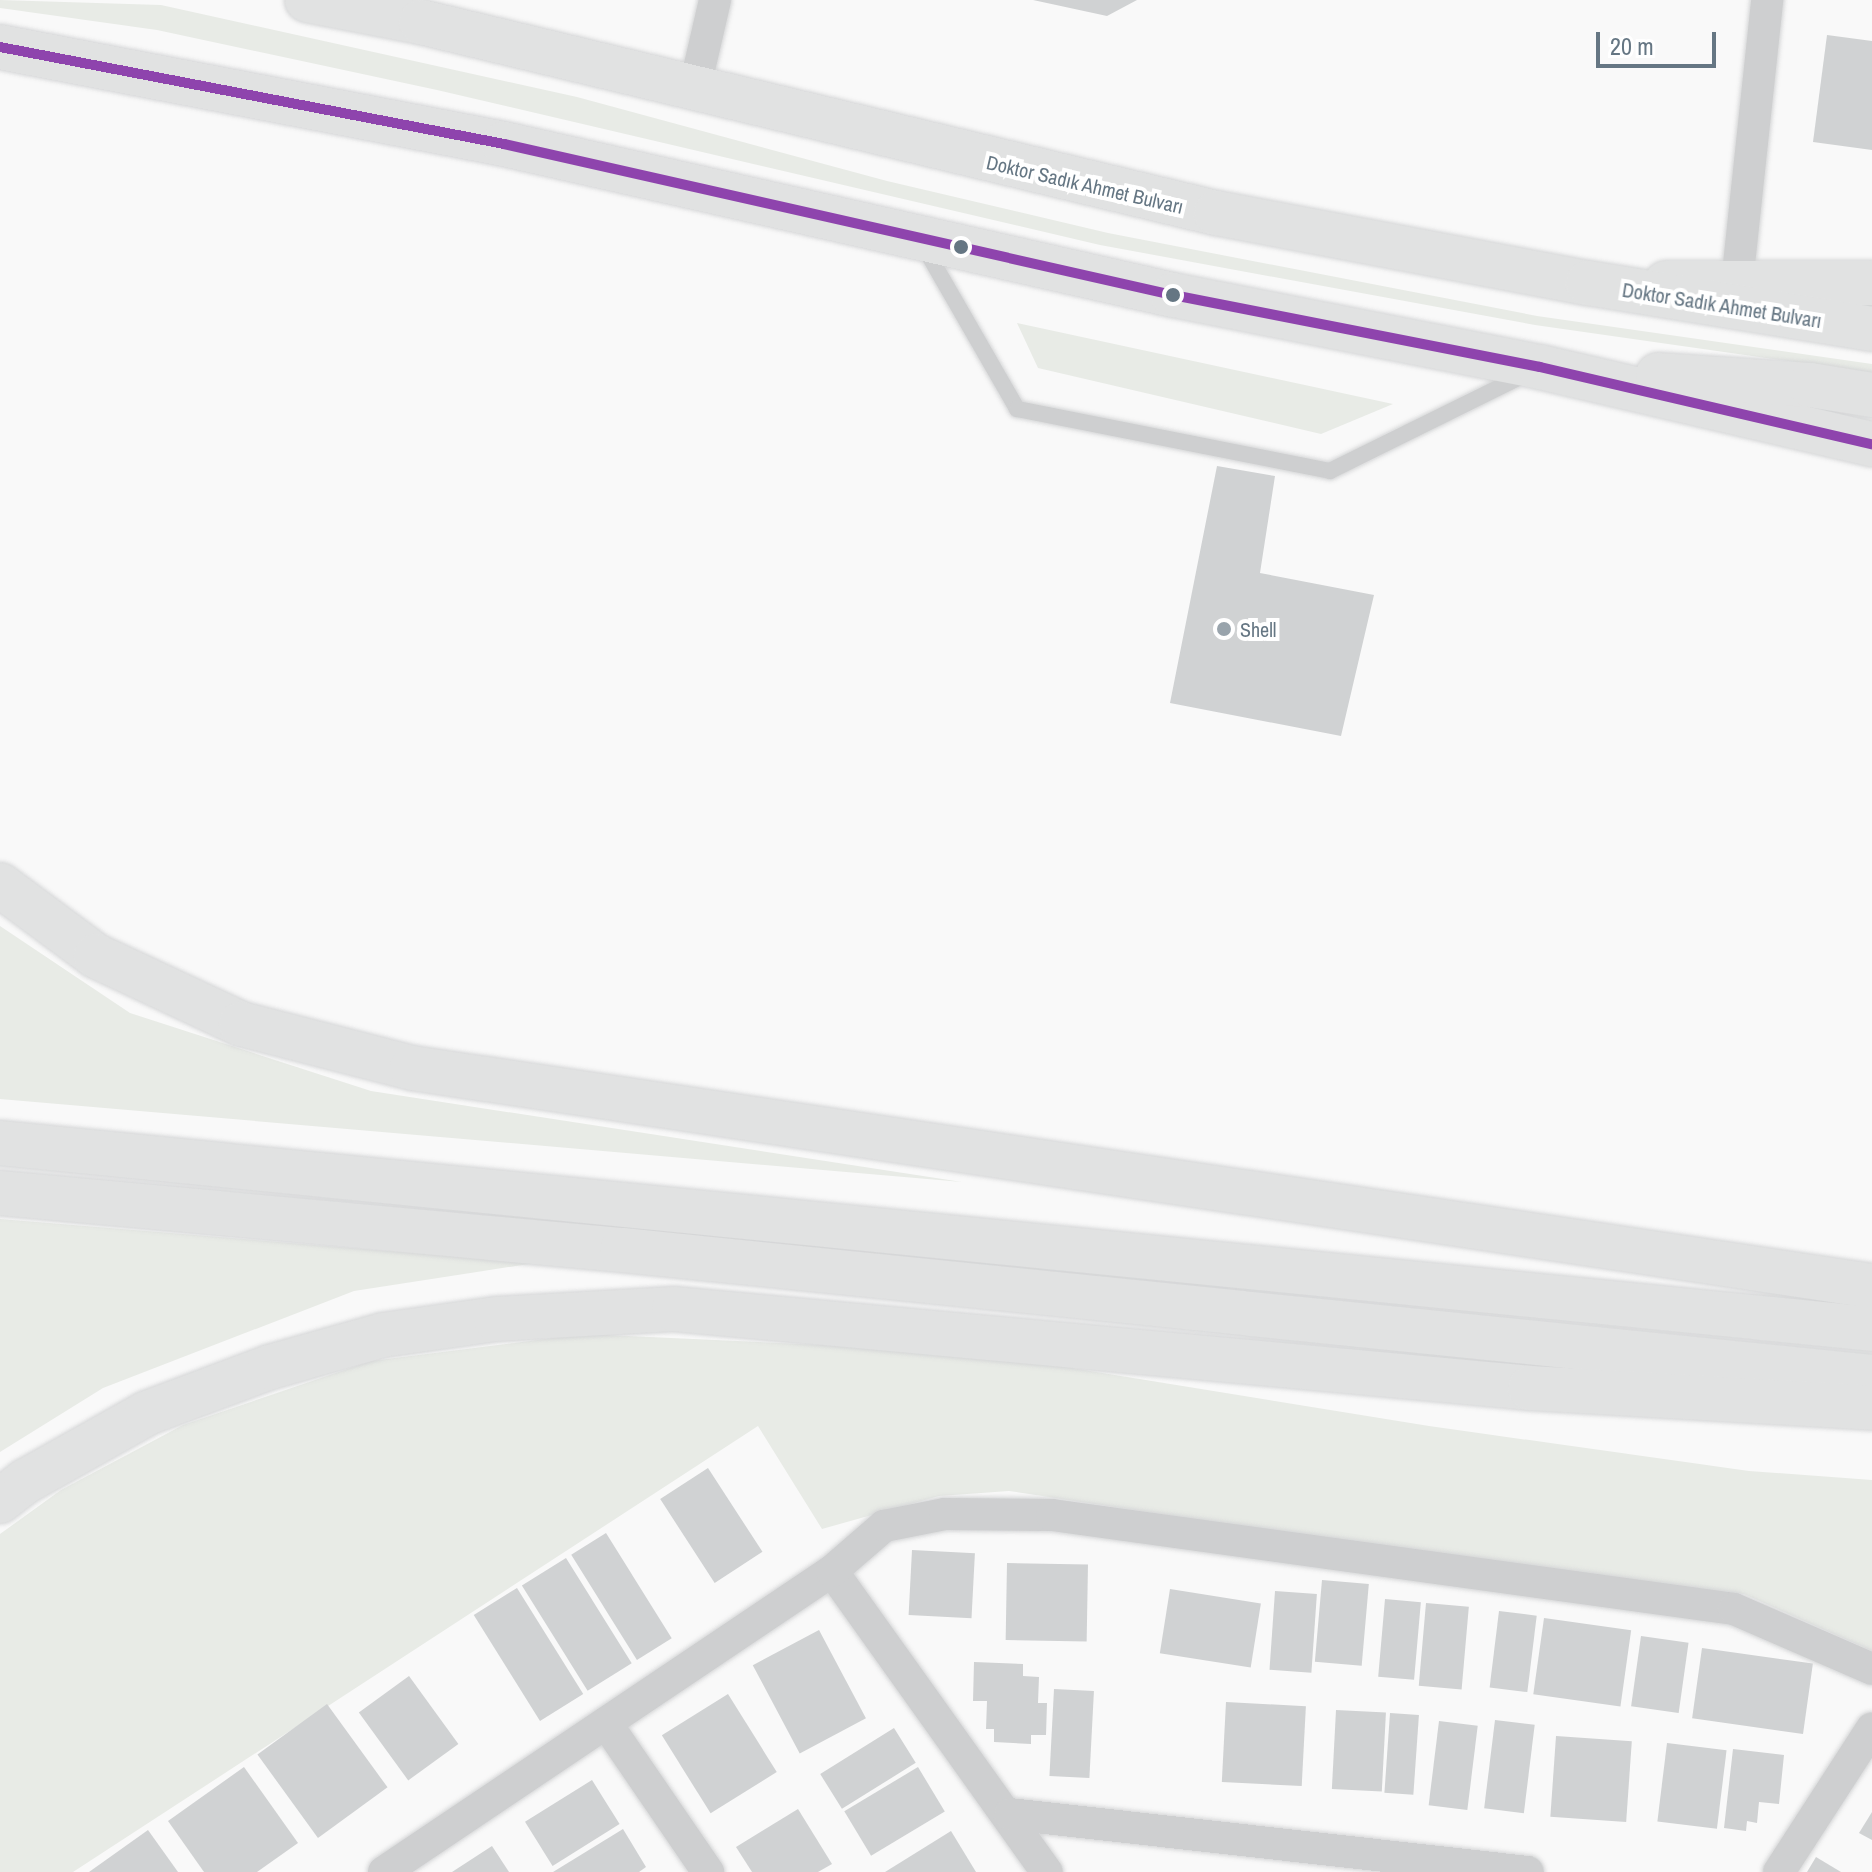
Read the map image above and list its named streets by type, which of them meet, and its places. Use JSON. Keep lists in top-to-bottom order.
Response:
{
  "streets": {
    "main road": ["Doktor Sadık Ahmet Bulvarı"]
  },
  "places": ["Shell"],
  "lines": ["transit line 20"],
  "scale_bar": "20 m"
}
